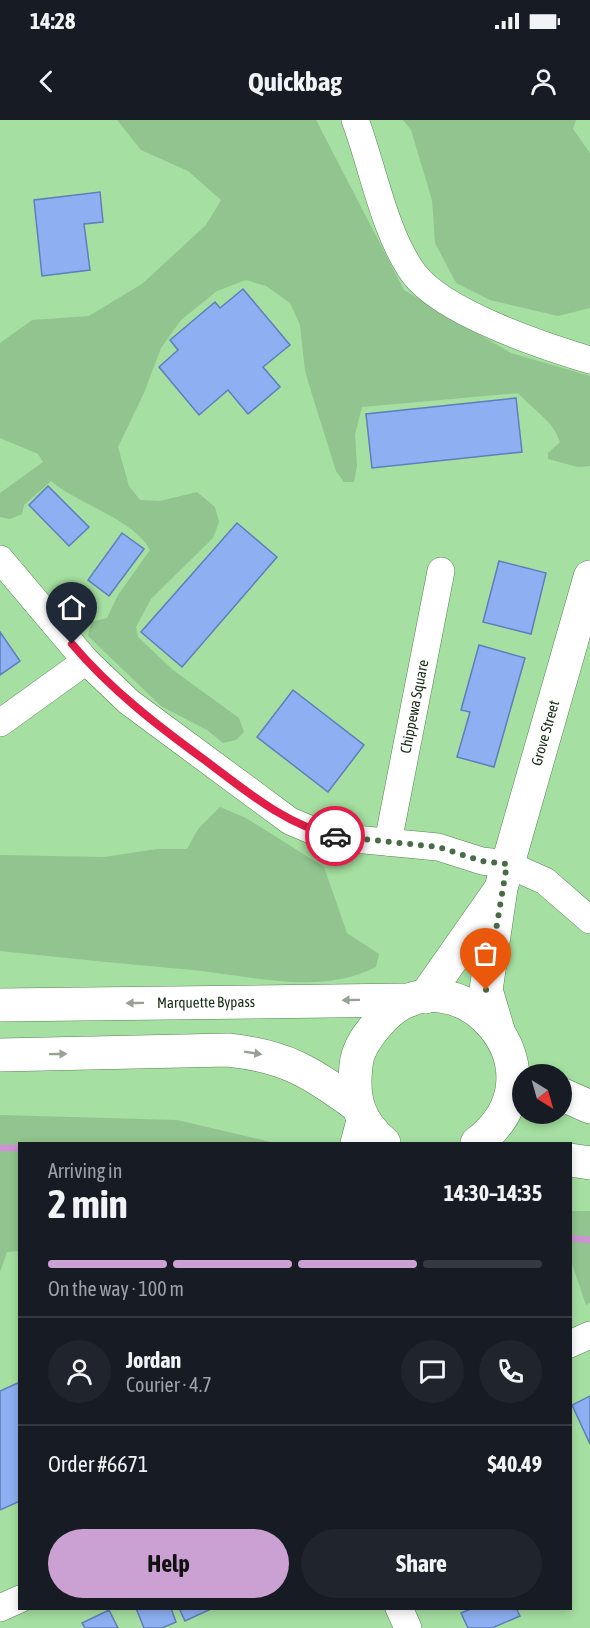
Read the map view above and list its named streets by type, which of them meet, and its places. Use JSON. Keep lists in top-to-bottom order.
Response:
{
  "streets": {
    "main road": ["Grove Street", "Marquette Bypass"],
    "street": ["Chippewa Square"]
  },
  "crossings": [
    ["Grove Street", "Marquette Bypass"]
  ],
  "north": "bottom right",
  "page": {
    "status": "14:28",
    "header": "Quickbag",
    "heading": ["2 min", "Arriving in", "14:30–14:35"],
    "panel": [
      "Jordan",
      "Courier · 4.7",
      "Order #6671",
      "$40.49"
    ],
    "bar": "On the way · 100 m",
    "buttons": ["Help", "Share"]
  }
}
